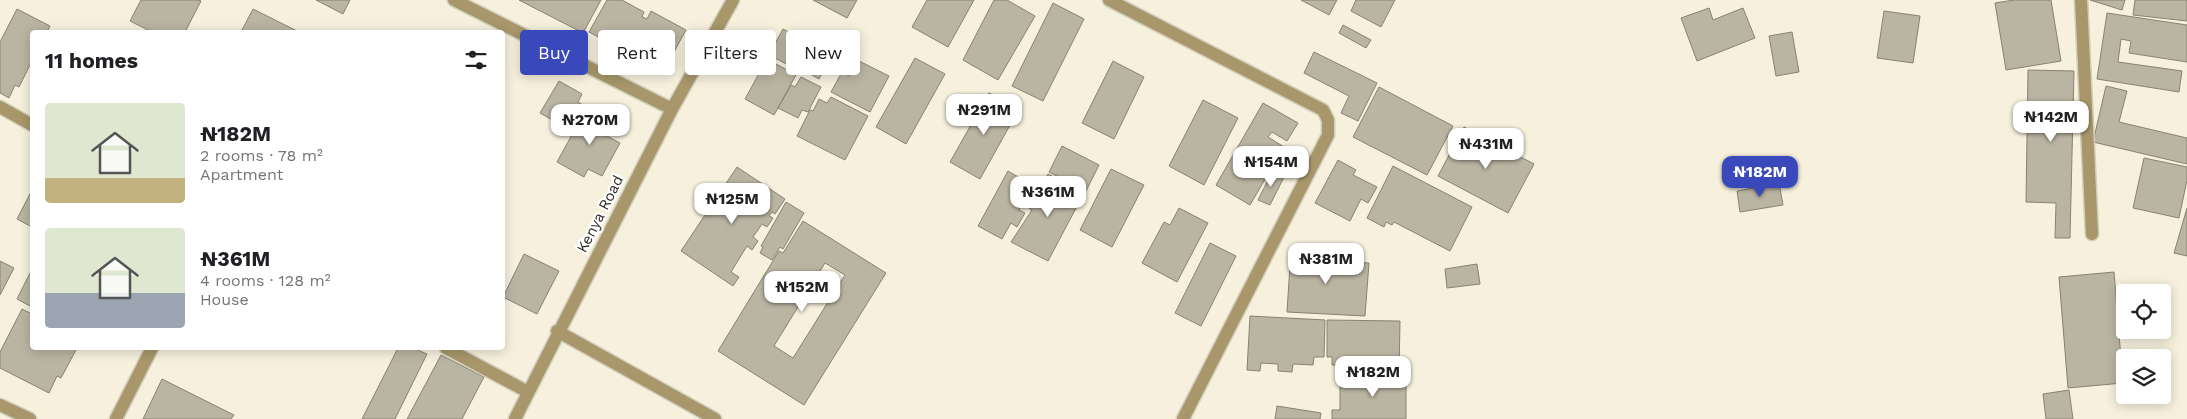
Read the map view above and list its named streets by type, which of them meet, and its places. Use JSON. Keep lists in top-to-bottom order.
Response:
{
  "streets": {
    "street": ["Kenya Road"]
  },
  "page": {
    "chip": [
      "Buy",
      "Rent",
      "Filters",
      "New"
    ],
    "heading": "11 homes",
    "list": [
      {
        "name": "₦182M",
        "note": "2 rooms · 78 m² · Apartment"
      },
      {
        "name": "₦361M",
        "note": "4 rooms · 128 m² · House"
      }
    ],
    "price": [
      "₦291M",
      "₦142M",
      "₦270M",
      "₦431M",
      "₦154M",
      "₦182M",
      "₦361M",
      "₦125M",
      "₦381M",
      "₦152M",
      "₦182M"
    ]
  }
}
